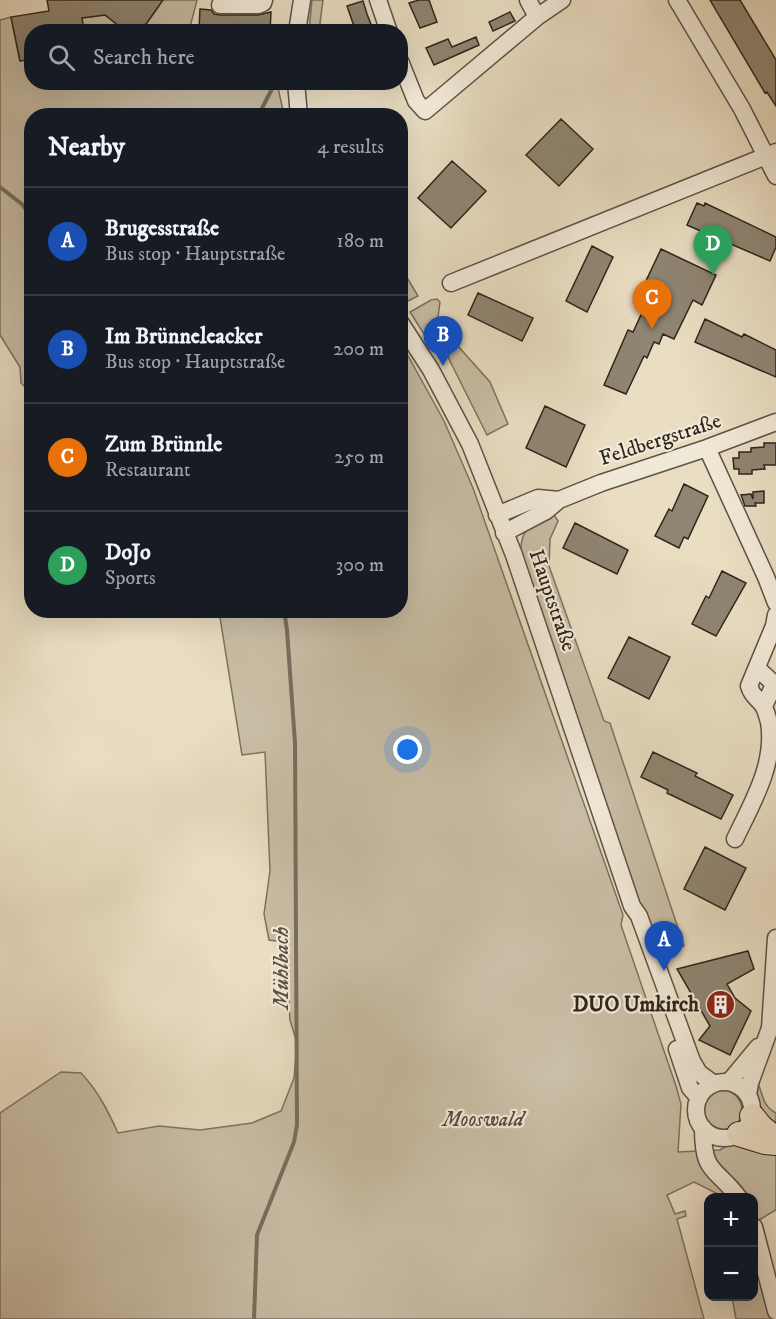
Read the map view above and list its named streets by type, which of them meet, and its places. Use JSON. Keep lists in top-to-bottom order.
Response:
{
  "streets": {
    "street": ["Feldbergstraße", "Hauptstraße"]
  },
  "crossings": [
    ["Feldbergstraße", "Hauptstraße"]
  ],
  "water": ["Mühlbach"],
  "parks": ["Mooswald"],
  "places": {
    "building": ["DUO Umkirch"]
  },
  "page": {
    "search": "Search here",
    "heading": ["Nearby", "4 results"],
    "list": [
      {
        "mark": "A",
        "name": "Brugesstraße",
        "note": "Bus stop · Hauptstraße",
        "value": "180 m"
      },
      {
        "mark": "B",
        "name": "Im Brünneleacker",
        "note": "Bus stop · Hauptstraße",
        "value": "200 m"
      },
      {
        "mark": "C",
        "name": "Zum Brünnle",
        "note": "Restaurant",
        "value": "250 m"
      },
      {
        "mark": "D",
        "name": "DoJo",
        "note": "Sports",
        "value": "300 m"
      }
    ],
    "pins": [
      "D",
      "C",
      "B",
      "A"
    ],
    "map_buttons": ["+", "−"]
  }
}
